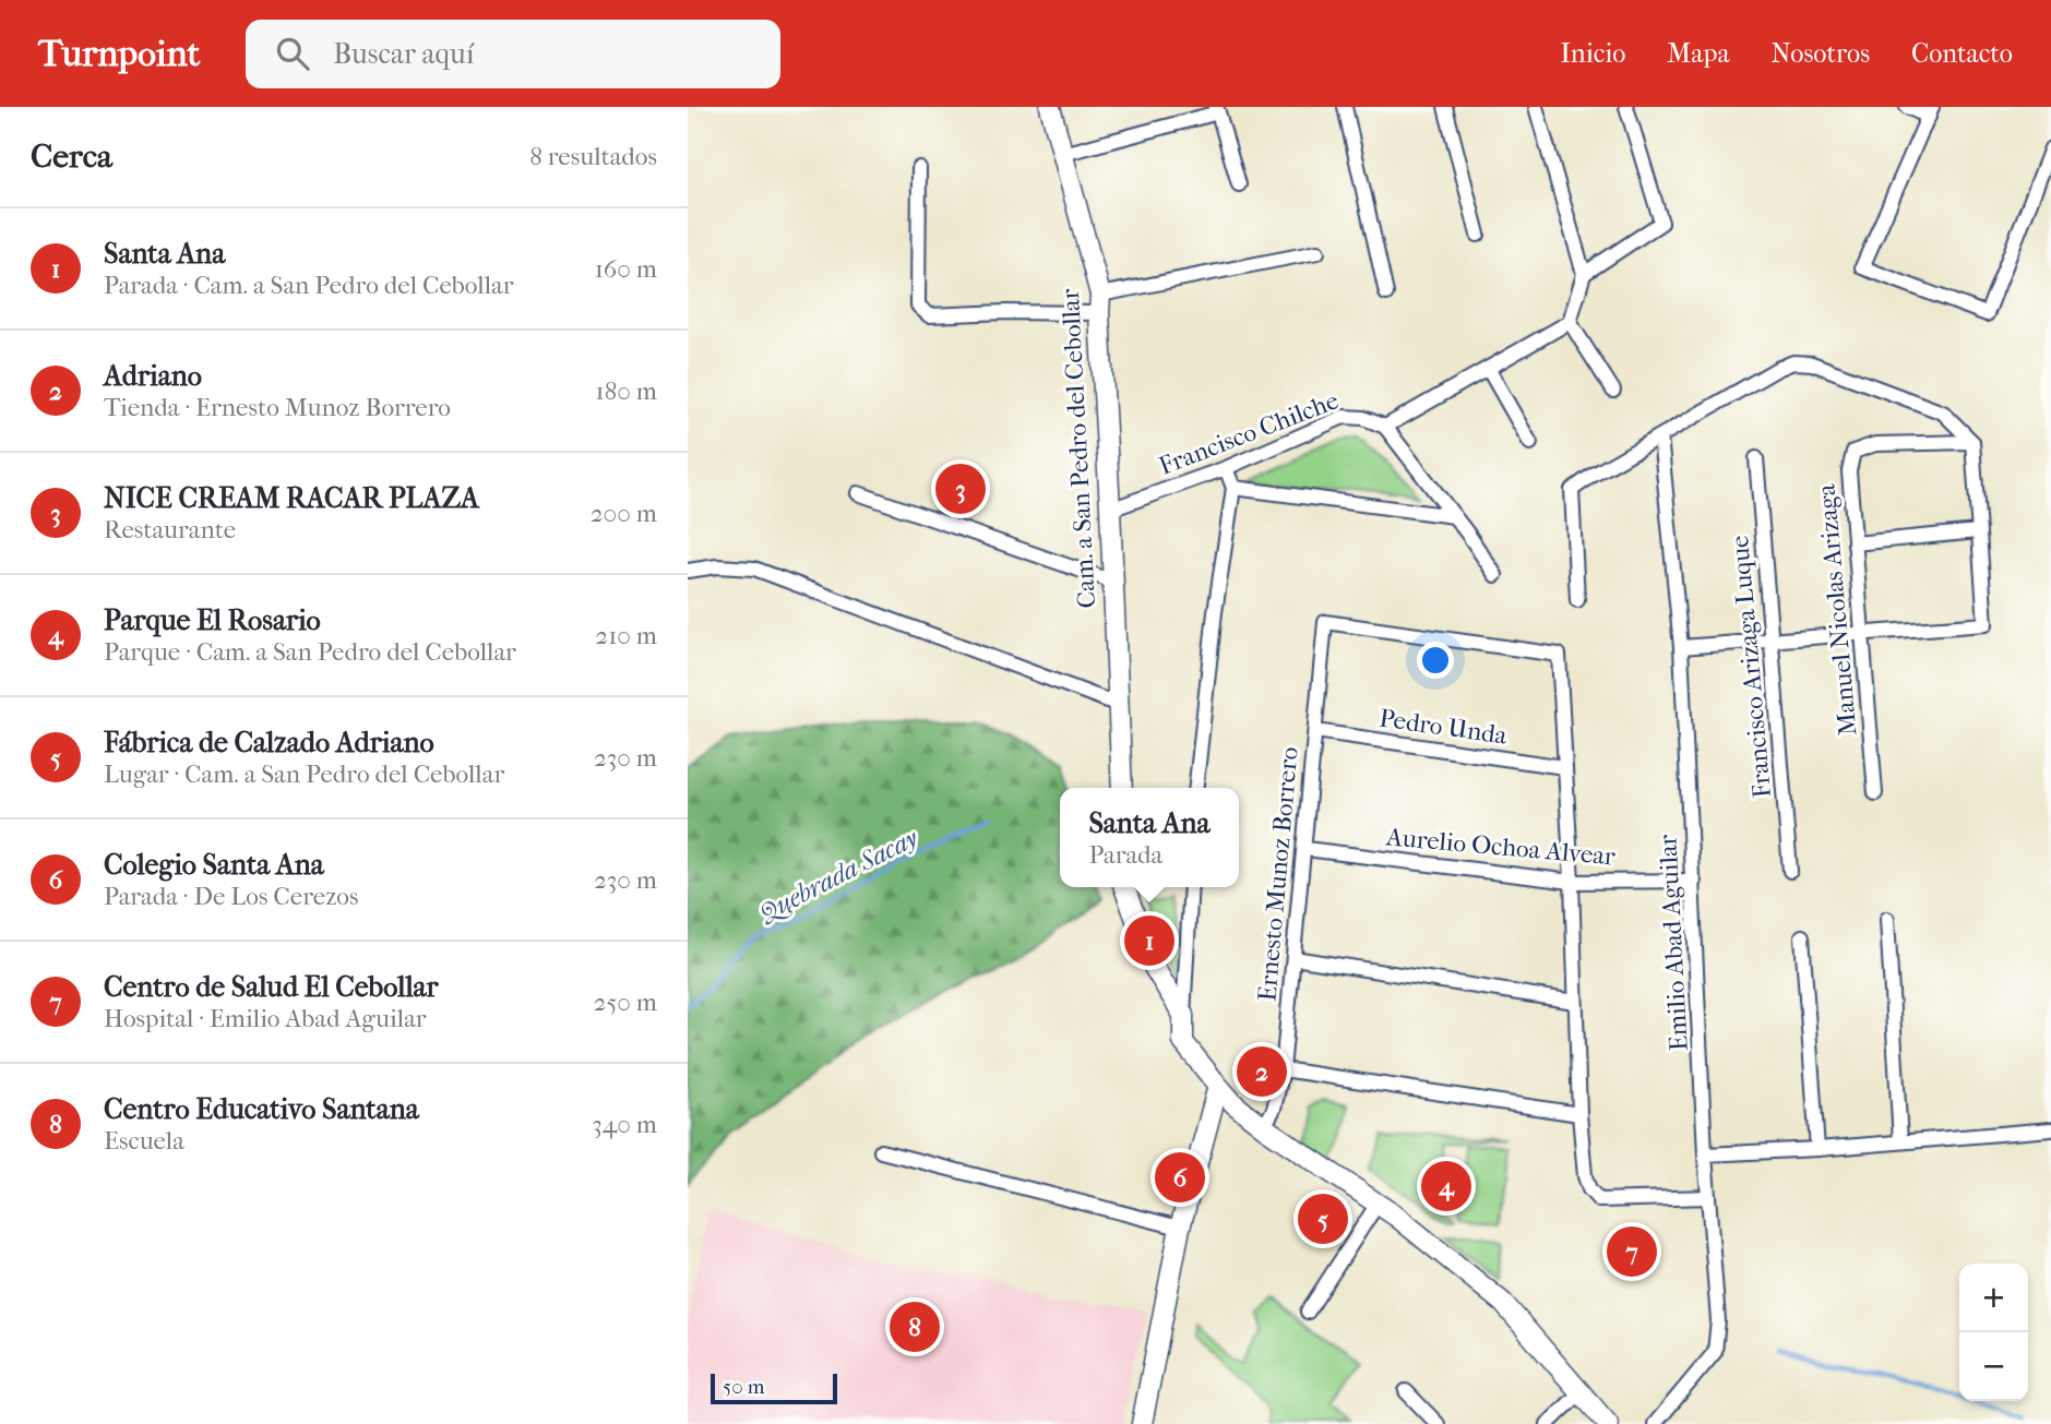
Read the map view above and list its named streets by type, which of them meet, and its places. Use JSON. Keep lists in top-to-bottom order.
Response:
{
  "streets": {
    "street": [
      "Francisco Chilche",
      "Cam. a San Pedro del Cebollar",
      "Manuel Nicolas Arizaga",
      "Francisco Arizaga Luque",
      "Pedro Unda",
      "Aurelio Ochoa Alvear",
      "Ernesto Munoz Borrero",
      "Emilio Abad Aguilar"
    ]
  },
  "crossings": [
    ["Francisco Chilche", "Cam. a San Pedro del Cebollar"],
    ["Pedro Unda", "Ernesto Munoz Borrero"],
    ["Aurelio Ochoa Alvear", "Ernesto Munoz Borrero"],
    ["Aurelio Ochoa Alvear", "Emilio Abad Aguilar"]
  ],
  "water": ["Quebrada Sacay"],
  "scale_bar": "50 m",
  "page": {
    "header": "Turnpoint",
    "search": "Buscar aquí",
    "nav": [
      "Inicio",
      "Mapa",
      "Nosotros",
      "Contacto"
    ],
    "heading": ["Cerca", "8 resultados"],
    "list": [
      {
        "mark": "1",
        "name": "Santa Ana",
        "note": "Parada · Cam. a San Pedro del Cebollar",
        "value": "160 m"
      },
      {
        "mark": "2",
        "name": "Adriano",
        "note": "Tienda · Ernesto Munoz Borrero",
        "value": "180 m"
      },
      {
        "mark": "3",
        "name": "NICE CREAM RACAR PLAZA",
        "note": "Restaurante",
        "value": "200 m"
      },
      {
        "mark": "4",
        "name": "Parque El Rosario",
        "note": "Parque · Cam. a San Pedro del Cebollar",
        "value": "210 m"
      },
      {
        "mark": "5",
        "name": "Fábrica de Calzado Adriano",
        "note": "Lugar · Cam. a San Pedro del Cebollar",
        "value": "230 m"
      },
      {
        "mark": "6",
        "name": "Colegio Santa Ana",
        "note": "Parada · De Los Cerezos",
        "value": "230 m"
      },
      {
        "mark": "7",
        "name": "Centro de Salud El Cebollar",
        "note": "Hospital · Emilio Abad Aguilar",
        "value": "250 m"
      },
      {
        "mark": "8",
        "name": "Centro Educativo Santana",
        "note": "Escuela",
        "value": "340 m"
      }
    ],
    "pins": [
      "3",
      "1",
      "2",
      "6",
      "4",
      "5",
      "7",
      "8"
    ],
    "popup": ["Santa Ana", "Parada"],
    "map_buttons": ["+", "−"],
    "scale": "50 m"
  }
}
